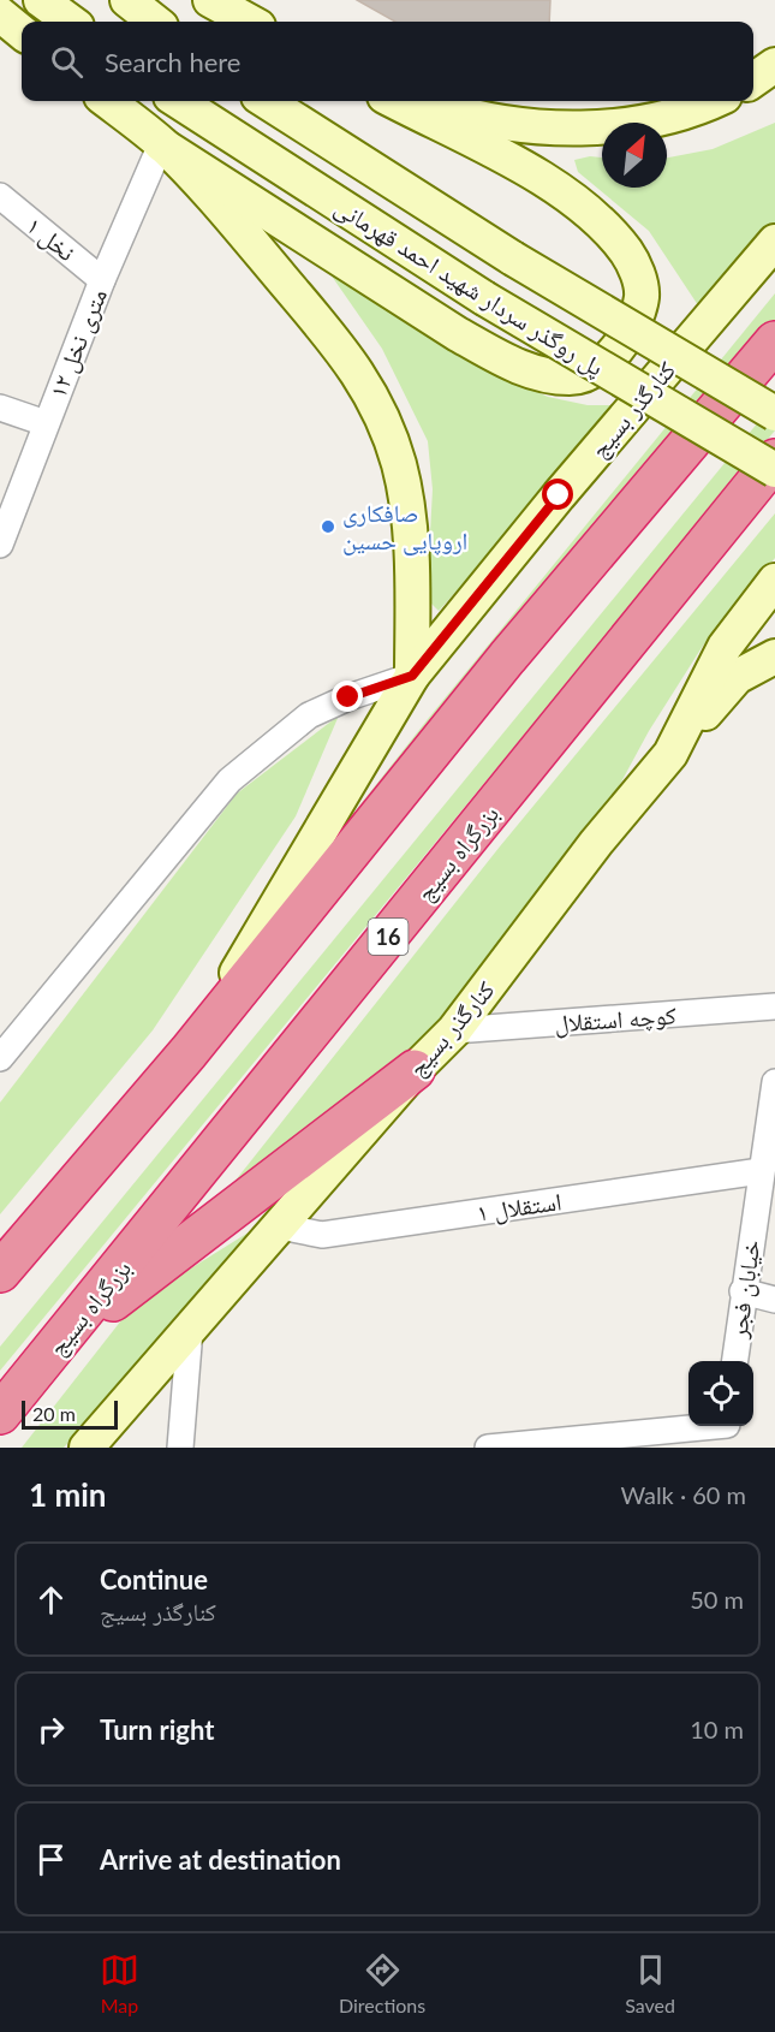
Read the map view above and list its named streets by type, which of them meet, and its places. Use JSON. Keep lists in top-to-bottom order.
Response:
{
  "streets": {
    "highway": ["بزرگراه بسیج", "16"],
    "main road": ["پل روگذر سردار شهید احمد قهرمانی", "کنارگذر بسیج"],
    "street": [
      "نخل ۱",
      "۱۲ متری نخل",
      "کوچه استقلال",
      "استقلال ۱",
      "خیابان فجر"
    ]
  },
  "crossings": [
    ["نخل ۱", "۱۲ متری نخل"],
    ["کنارگذر بسیج", "کوچه استقلال"],
    ["کنارگذر بسیج", "استقلال ۱"],
    ["استقلال ۱", "خیابان فجر"]
  ],
  "places": ["صافکاری اروپایی حسین"],
  "scale_bar": "20 m",
  "north": "top right",
  "page": {
    "search": "Search here",
    "scale": "20 m",
    "heading": ["1 min", "Walk · 60 m"],
    "list": [
      ["Continue", "کنارگذر بسیج", "50 m"],
      ["Turn right", "10 m"],
      "Arrive at destination"
    ],
    "nav": ["Map", "Directions", "Saved"]
  }
}
